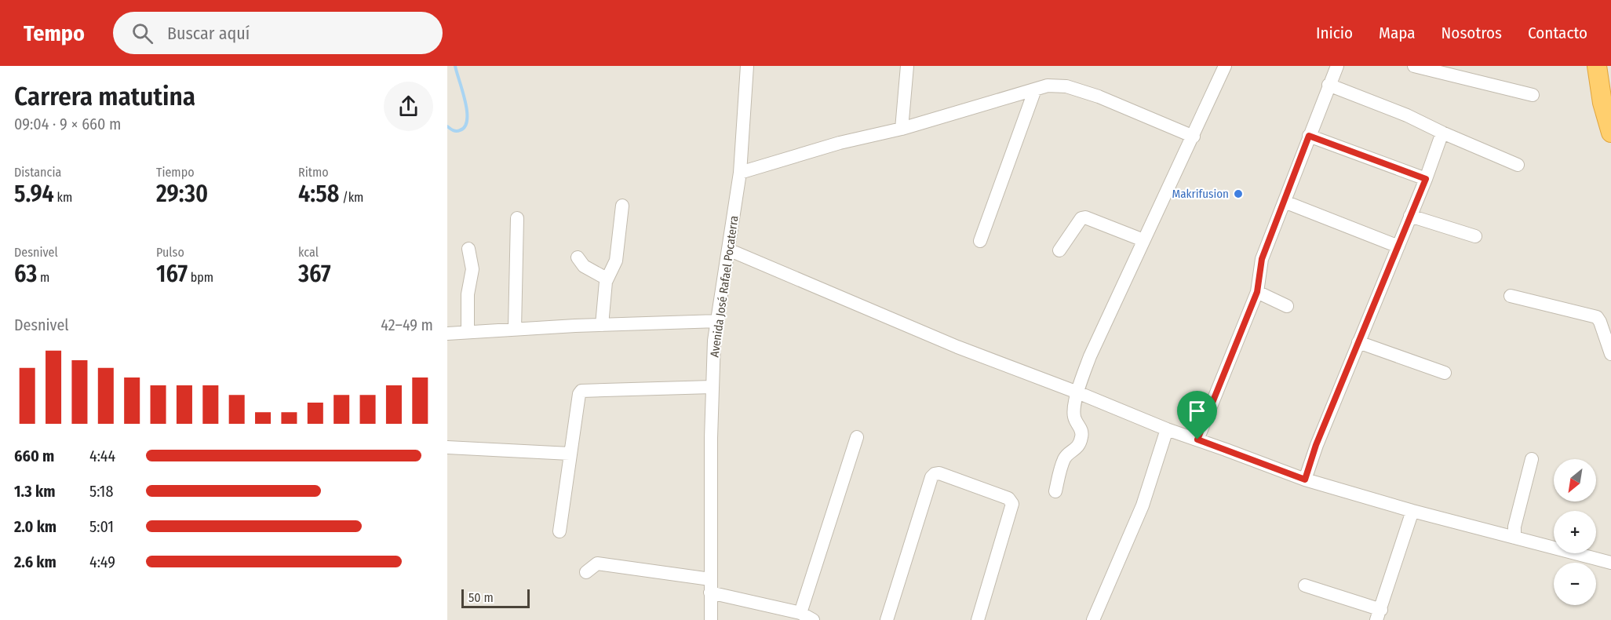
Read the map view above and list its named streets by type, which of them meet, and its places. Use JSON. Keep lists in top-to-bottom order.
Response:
{
  "streets": {
    "street": ["Avenida José Rafael Pocaterra"]
  },
  "places": ["Makrifusion"],
  "scale_bar": "50 m",
  "north": "bottom left",
  "page": {
    "header": "Tempo",
    "search": "Buscar aquí",
    "nav": [
      "Inicio",
      "Mapa",
      "Nosotros",
      "Contacto"
    ],
    "heading": ["Carrera matutina", "09:04 · 9 × 660 m"],
    "stats": [
      ["Distancia", "5.94 km"],
      ["Tiempo", "29:30"],
      ["Ritmo", "4:58 /km"],
      ["Desnivel", "63 m"],
      ["Pulso", "167 bpm"],
      ["kcal", "367"]
    ],
    "chart": ["Desnivel", "42–49 m"],
    "list": [
      {
        "name": "660 m",
        "note": "4:44"
      },
      {
        "name": "1.3 km",
        "note": "5:18"
      },
      {
        "name": "2.0 km",
        "note": "5:01"
      },
      {
        "name": "2.6 km",
        "note": "4:49"
      }
    ],
    "map_buttons": ["+", "−"],
    "scale": "50 m"
  }
}
